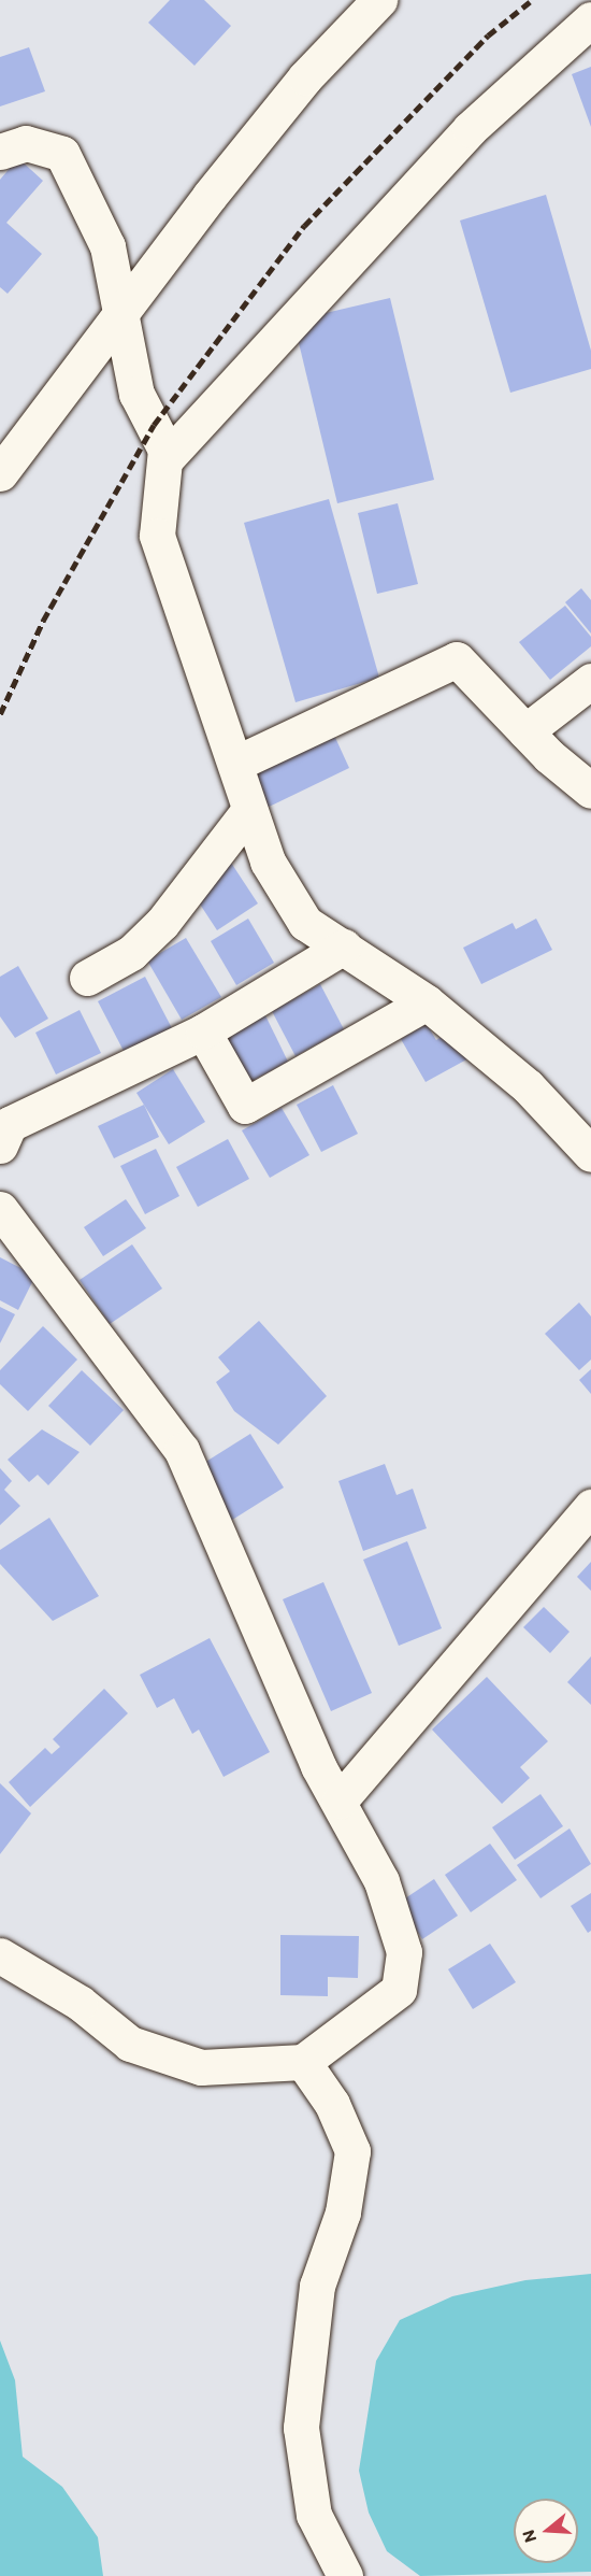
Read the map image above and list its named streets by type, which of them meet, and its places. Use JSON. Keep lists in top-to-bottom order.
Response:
{
  "north": "left"
}
